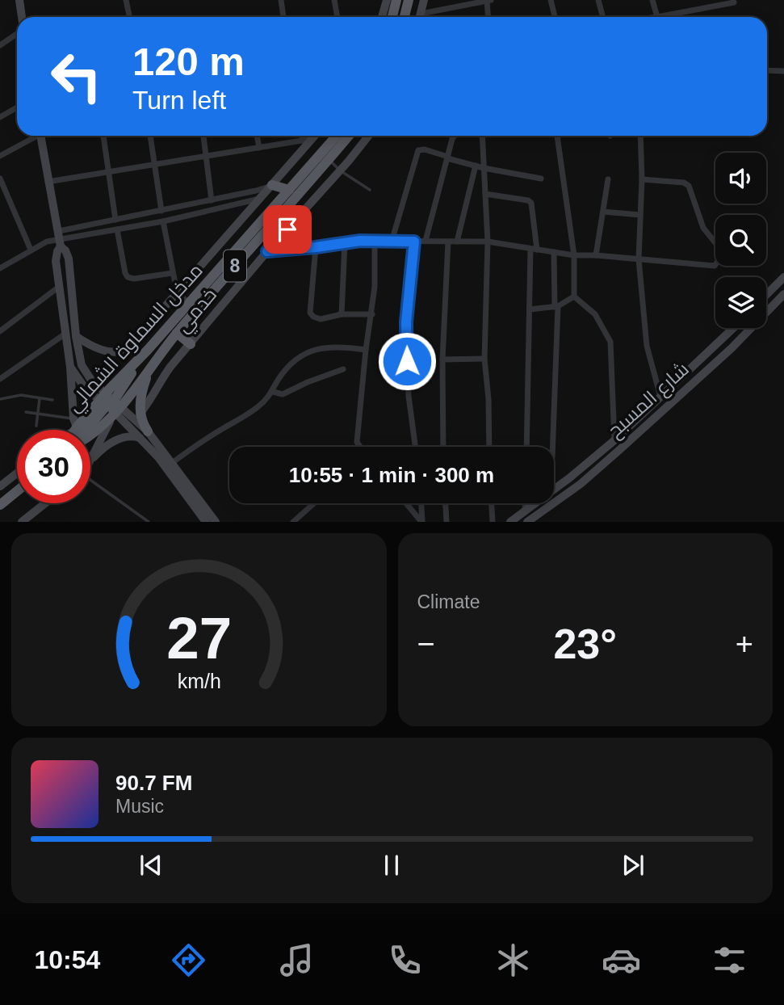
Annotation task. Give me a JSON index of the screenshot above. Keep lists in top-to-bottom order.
{
  "streets": {
    "highway": ["8", "مدخل السماوة الشمالي"],
    "main road": ["خدمي", "شارع المسبح"]
  },
  "page": {
    "turn": ["120 m", "Turn left"],
    "limit": "30",
    "trip": "10:55 · 1 min · 300 m",
    "tile": "Climate",
    "heat": ["−", "23°", "+"],
    "song": ["90.7 FM", "Music"],
    "tabs": "10:54",
    "gauge": ["27", "km/h"]
  }
}
